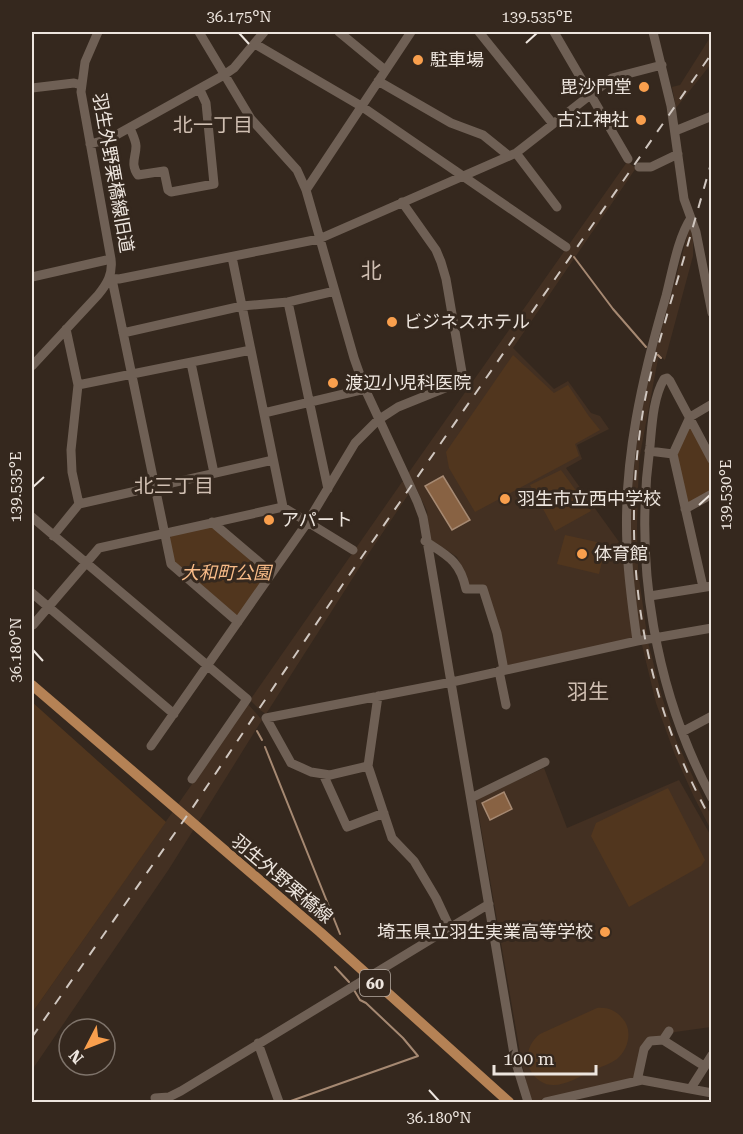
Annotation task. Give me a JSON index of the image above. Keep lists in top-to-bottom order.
{
  "streets": {
    "main road": ["羽生外野栗橋線", "60"],
    "street": ["羽生外野栗橋線旧道"]
  },
  "districts": [
    "北一丁目",
    "北",
    "北三丁目",
    "羽生"
  ],
  "parks": ["大和町公園"],
  "places": [
    "駐車場",
    "毘沙門堂",
    "古江神社",
    "ビジネスホテル",
    "渡辺小児科医院",
    "羽生市立西中学校",
    "アパート",
    "体育館",
    "埼玉県立羽生実業高等学校"
  ],
  "scale_bar": "100 m",
  "north": "bottom left",
  "coordinates": [
    "36.175°N",
    "139.535°E",
    "139.530°E",
    "36.180°N"
  ]
}
